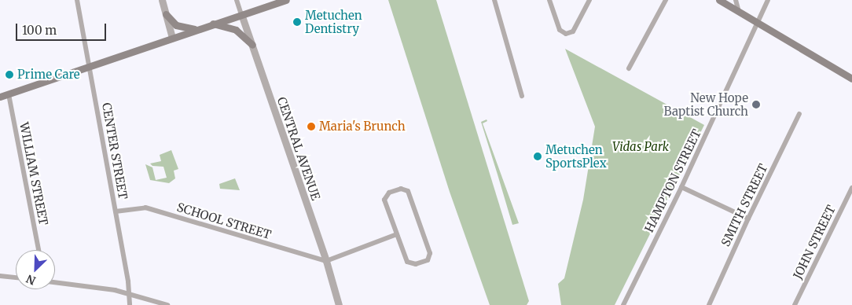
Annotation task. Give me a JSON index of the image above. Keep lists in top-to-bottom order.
{
  "streets": {
    "street": [
      "CENTRAL AVENUE",
      "CENTER STREET",
      "WILLIAM STREET",
      "HAMPTON STREET",
      "SMITH STREET",
      "SCHOOL STREET",
      "JOHN STREET"
    ]
  },
  "crossings": [
    ["CENTRAL AVENUE", "SCHOOL STREET"],
    ["CENTER STREET", "SCHOOL STREET"]
  ],
  "parks": ["Vidas Park"],
  "places": [
    "Metuchen Dentistry",
    "Prime Care",
    "New Hope Baptist Church",
    "Maria's Brunch",
    "Metuchen SportsPlex"
  ],
  "scale_bar": "100 m",
  "north": "bottom left"
}
